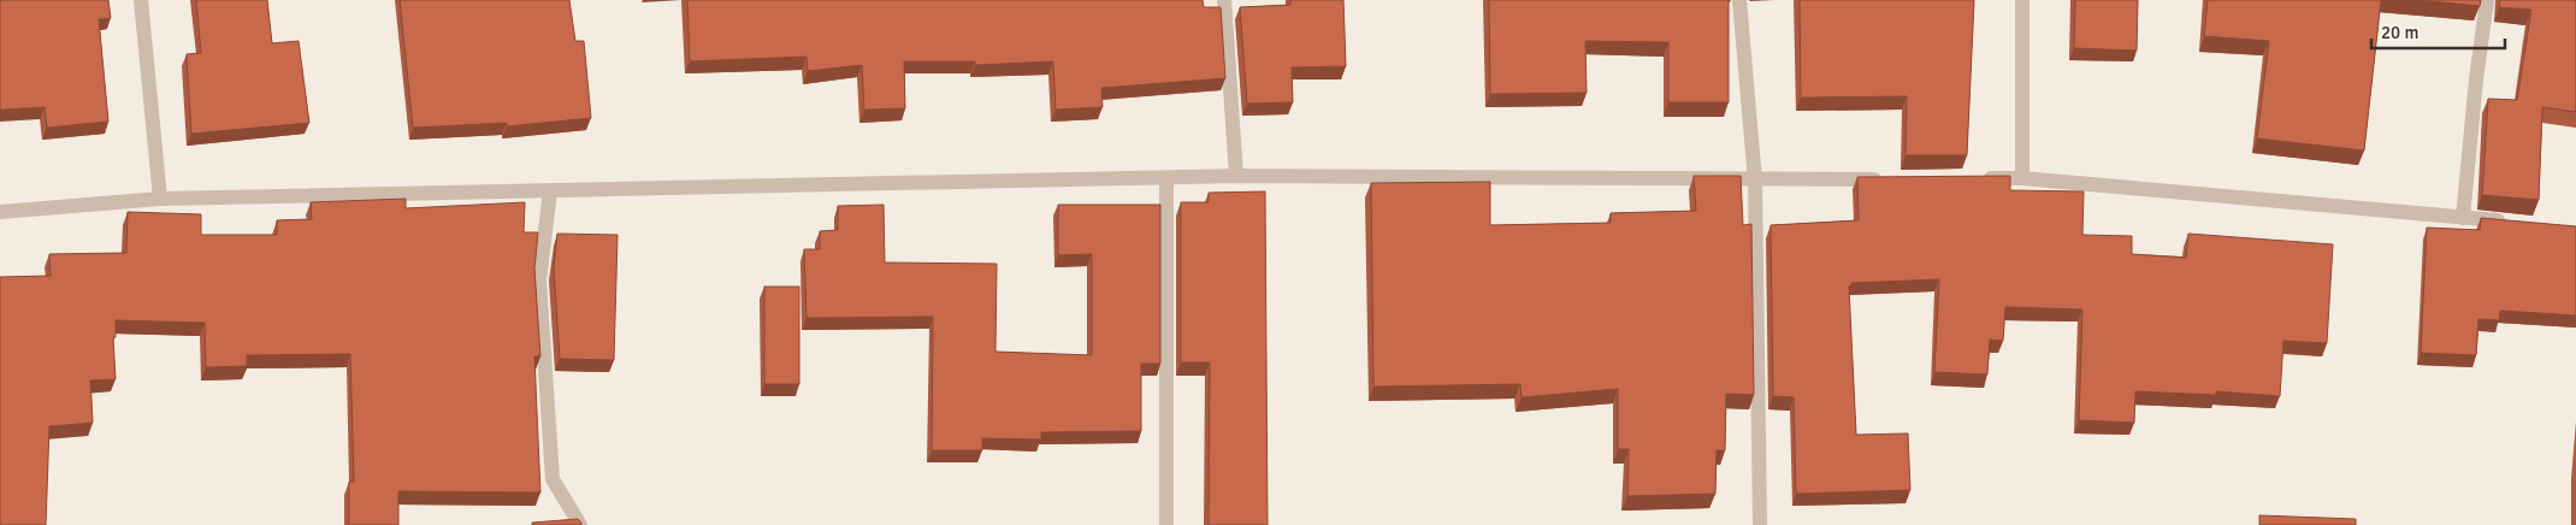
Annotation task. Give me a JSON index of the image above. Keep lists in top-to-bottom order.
{
  "scale_bar": "20 m"
}
